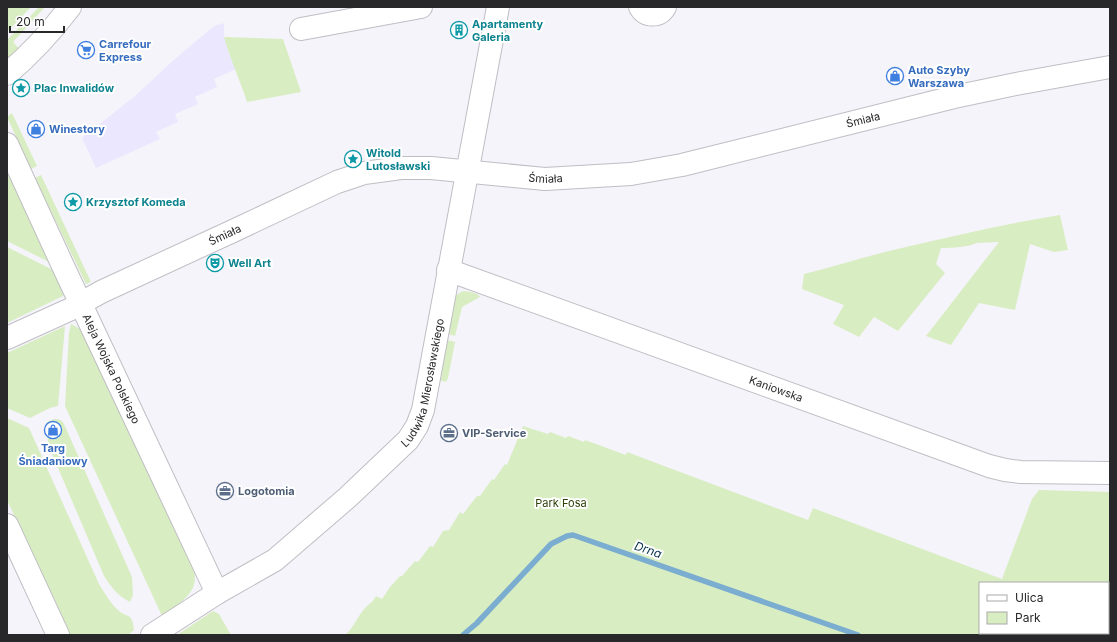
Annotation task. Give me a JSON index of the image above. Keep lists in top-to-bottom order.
{
  "streets": {
    "street": [
      "Śmiała",
      "Aleja Wojska Polskiego",
      "Ludwika Mierosławskiego",
      "Kaniowska"
    ]
  },
  "crossings": [
    ["Śmiała", "Aleja Wojska Polskiego"],
    ["Śmiała", "Ludwika Mierosławskiego"],
    ["Aleja Wojska Polskiego", "Ludwika Mierosławskiego"],
    ["Ludwika Mierosławskiego", "Kaniowska"]
  ],
  "water": ["Drna"],
  "parks": ["Park Fosa"],
  "places": {
    "building": ["Apartamenty Galeria"],
    "supermarket": ["Carrefour Express"],
    "shop": ["Auto Szyby Warszawa", "Winestory", "Targ Śniadaniowy"],
    "place": ["Plac Inwalidów", "Witold Lutosławski", "Krzysztof Komeda"],
    "theatre": ["Well Art"],
    "office": ["VIP-Service", "Logotomia"]
  },
  "legend": ["Ulica", "Park"],
  "scale_bar": "20 m"
}
